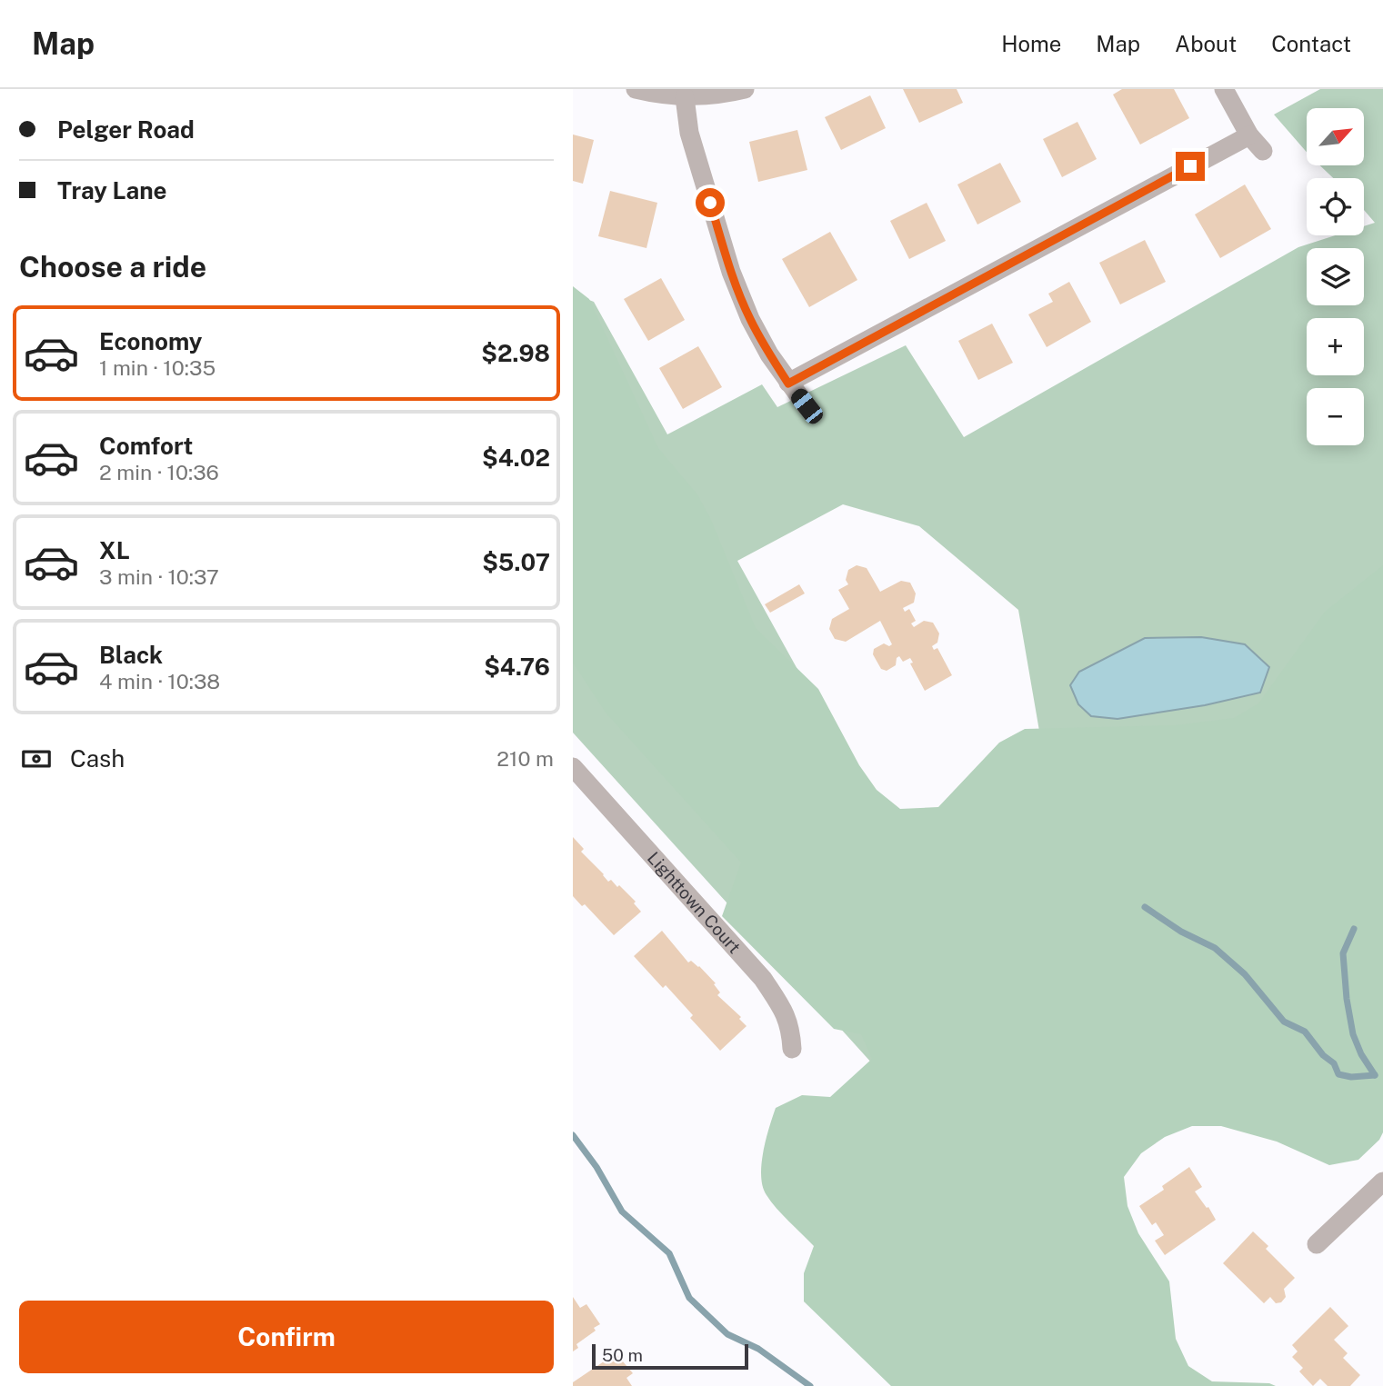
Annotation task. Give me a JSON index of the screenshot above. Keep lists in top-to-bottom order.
{
  "streets": {
    "street": ["Lighttown Court"]
  },
  "scale_bar": "50 m",
  "north": "top right",
  "page": {
    "header": "Map",
    "nav": [
      "Home",
      "Map",
      "About",
      "Contact"
    ],
    "banner": ["Pelger Road", "Tray Lane"],
    "map_buttons": ["+", "−"],
    "heading": "Choose a ride",
    "list": [
      {
        "name": "Economy",
        "note": "1 min · 10:35",
        "value": "$2.98"
      },
      {
        "name": "Comfort",
        "note": "2 min · 10:36",
        "value": "$4.02"
      },
      {
        "name": "XL",
        "note": "3 min · 10:37",
        "value": "$5.07"
      },
      {
        "name": "Black",
        "note": "4 min · 10:38",
        "value": "$4.76"
      }
    ],
    "pay": ["Cash", "210 m"],
    "buttons": "Confirm",
    "scale": "50 m"
  }
}
